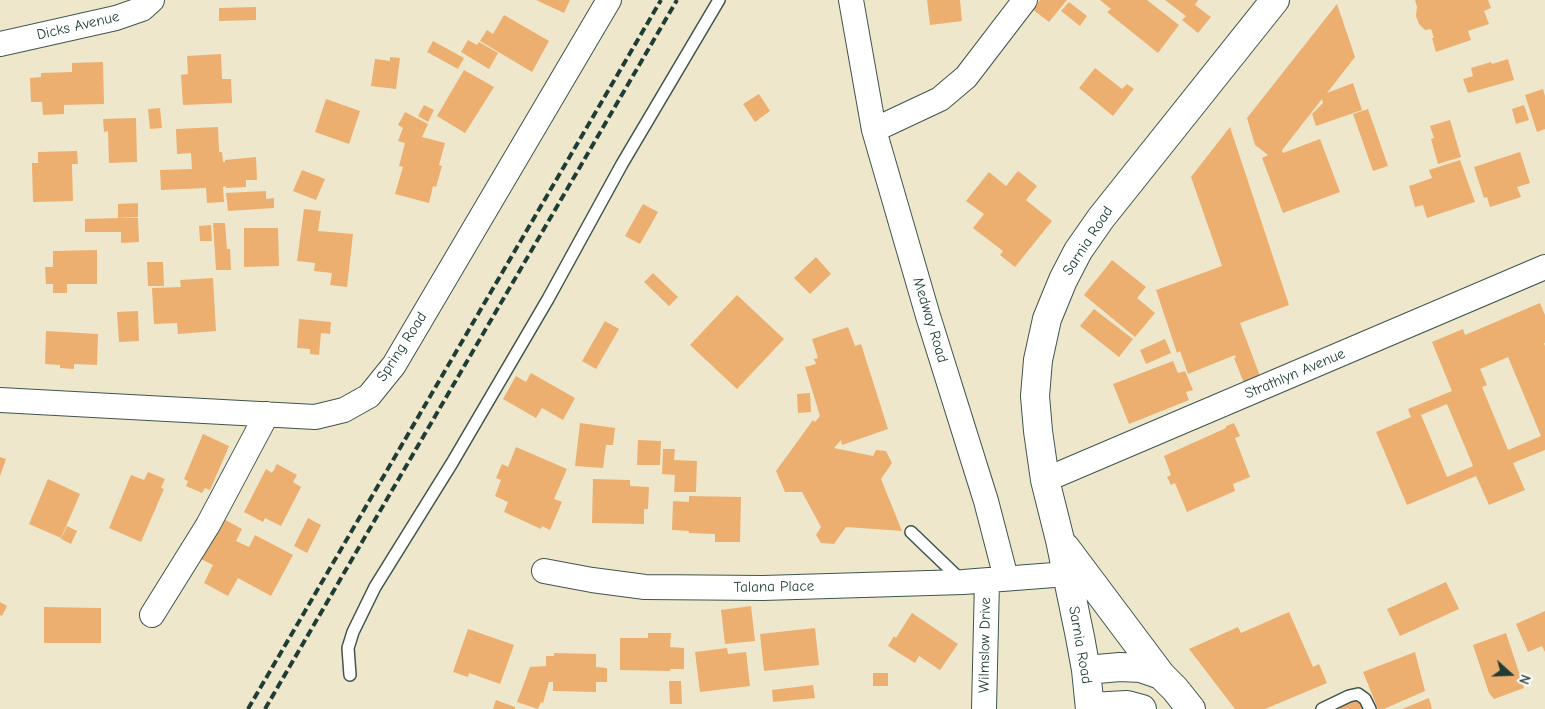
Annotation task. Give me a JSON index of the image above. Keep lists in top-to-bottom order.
{
  "streets": {
    "main road": ["Sarnia Road"],
    "street": [
      "Dicks Avenue",
      "Medway Road",
      "Spring Road",
      "Strathlyn Avenue",
      "Talana Place",
      "Wilmslow Drive"
    ]
  },
  "crossings": [
    ["Sarnia Road", "Strathlyn Avenue"],
    ["Medway Road", "Talana Place"],
    ["Medway Road", "Wilmslow Drive"],
    ["Talana Place", "Wilmslow Drive"]
  ],
  "north": "right"
}
